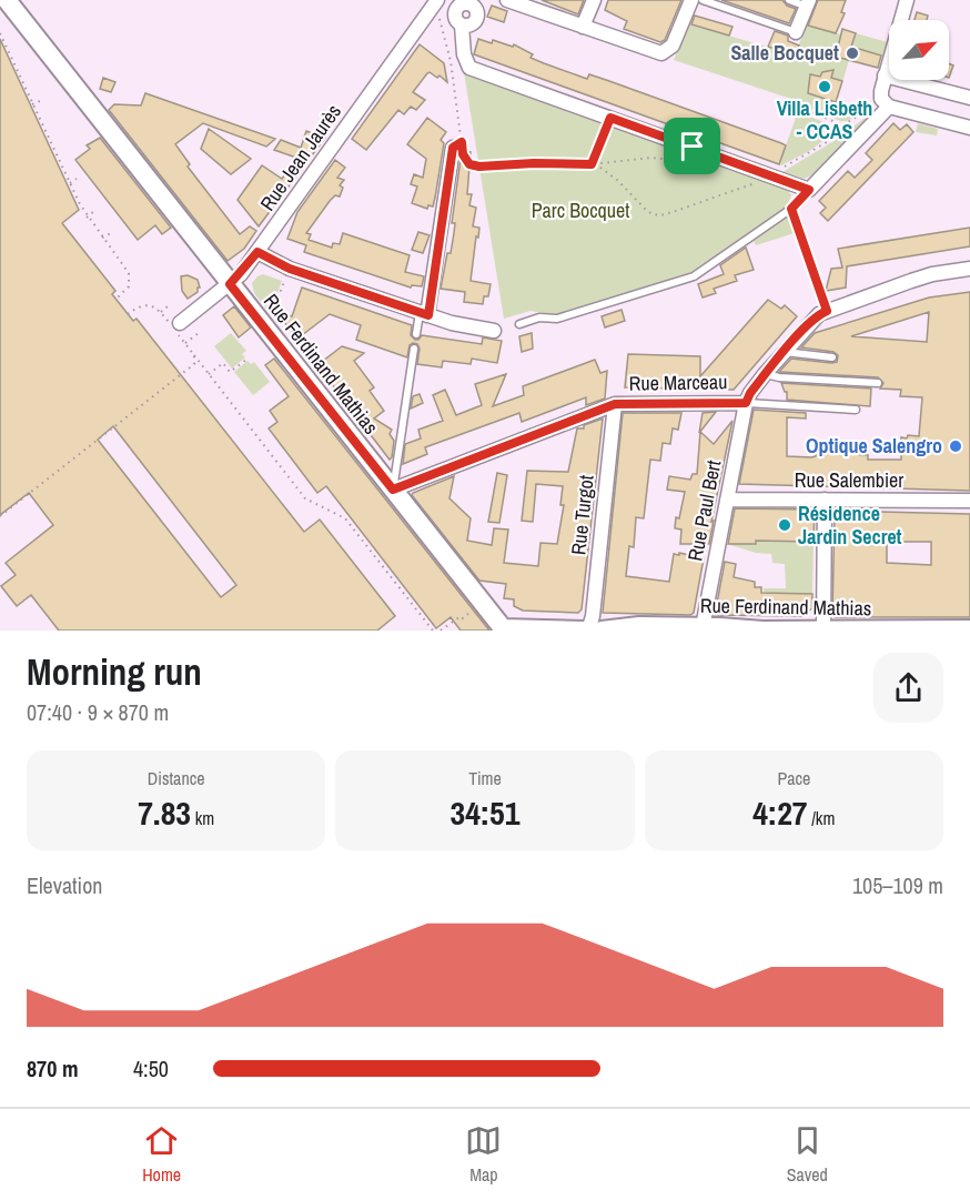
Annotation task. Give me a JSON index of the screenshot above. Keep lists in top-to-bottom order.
{
  "streets": {
    "street": [
      "Rue Jean Jaurès",
      "Rue Ferdinand Mathias",
      "Rue Marceau",
      "Rue Salembier",
      "Rue Paul Bert",
      "Rue Turgot"
    ]
  },
  "crossings": [
    ["Rue Jean Jaurès", "Rue Ferdinand Mathias"],
    ["Rue Ferdinand Mathias", "Rue Marceau"],
    ["Rue Ferdinand Mathias", "Rue Paul Bert"],
    ["Rue Ferdinand Mathias", "Rue Turgot"],
    ["Rue Marceau", "Rue Paul Bert"],
    ["Rue Marceau", "Rue Turgot"],
    ["Rue Salembier", "Rue Paul Bert"]
  ],
  "parks": ["Parc Bocquet"],
  "places": [
    "Salle Bocquet",
    "Villa Lisbeth - CCAS",
    "Optique Salengro",
    "Résidence Jardin Secret"
  ],
  "north": "top right",
  "page": {
    "heading": ["Morning run", "07:40 · 9 × 870 m"],
    "stats": [
      ["Distance", "7.83 km"],
      ["Time", "34:51"],
      ["Pace", "4:27 /km"]
    ],
    "chart": ["Elevation", "105–109 m"],
    "list": [
      {
        "name": "870 m",
        "note": "4:50"
      }
    ],
    "tabs": ["Home", "Map", "Saved"]
  }
}
